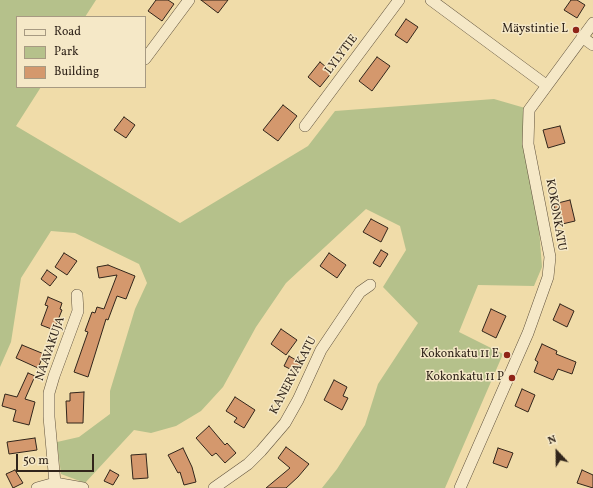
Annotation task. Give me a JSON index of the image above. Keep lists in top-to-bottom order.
{
  "streets": {
    "street": [
      "LYLYTIE",
      "KOKONKATU",
      "NAAVAKUJA",
      "KANERVAKATU"
    ]
  },
  "places": ["Mäystintie L", "Kokonkatu 11 E", "Kokonkatu 11 P"],
  "legend": ["Road", "Park", "Building"],
  "scale_bar": "50 m",
  "north": "top"
}
